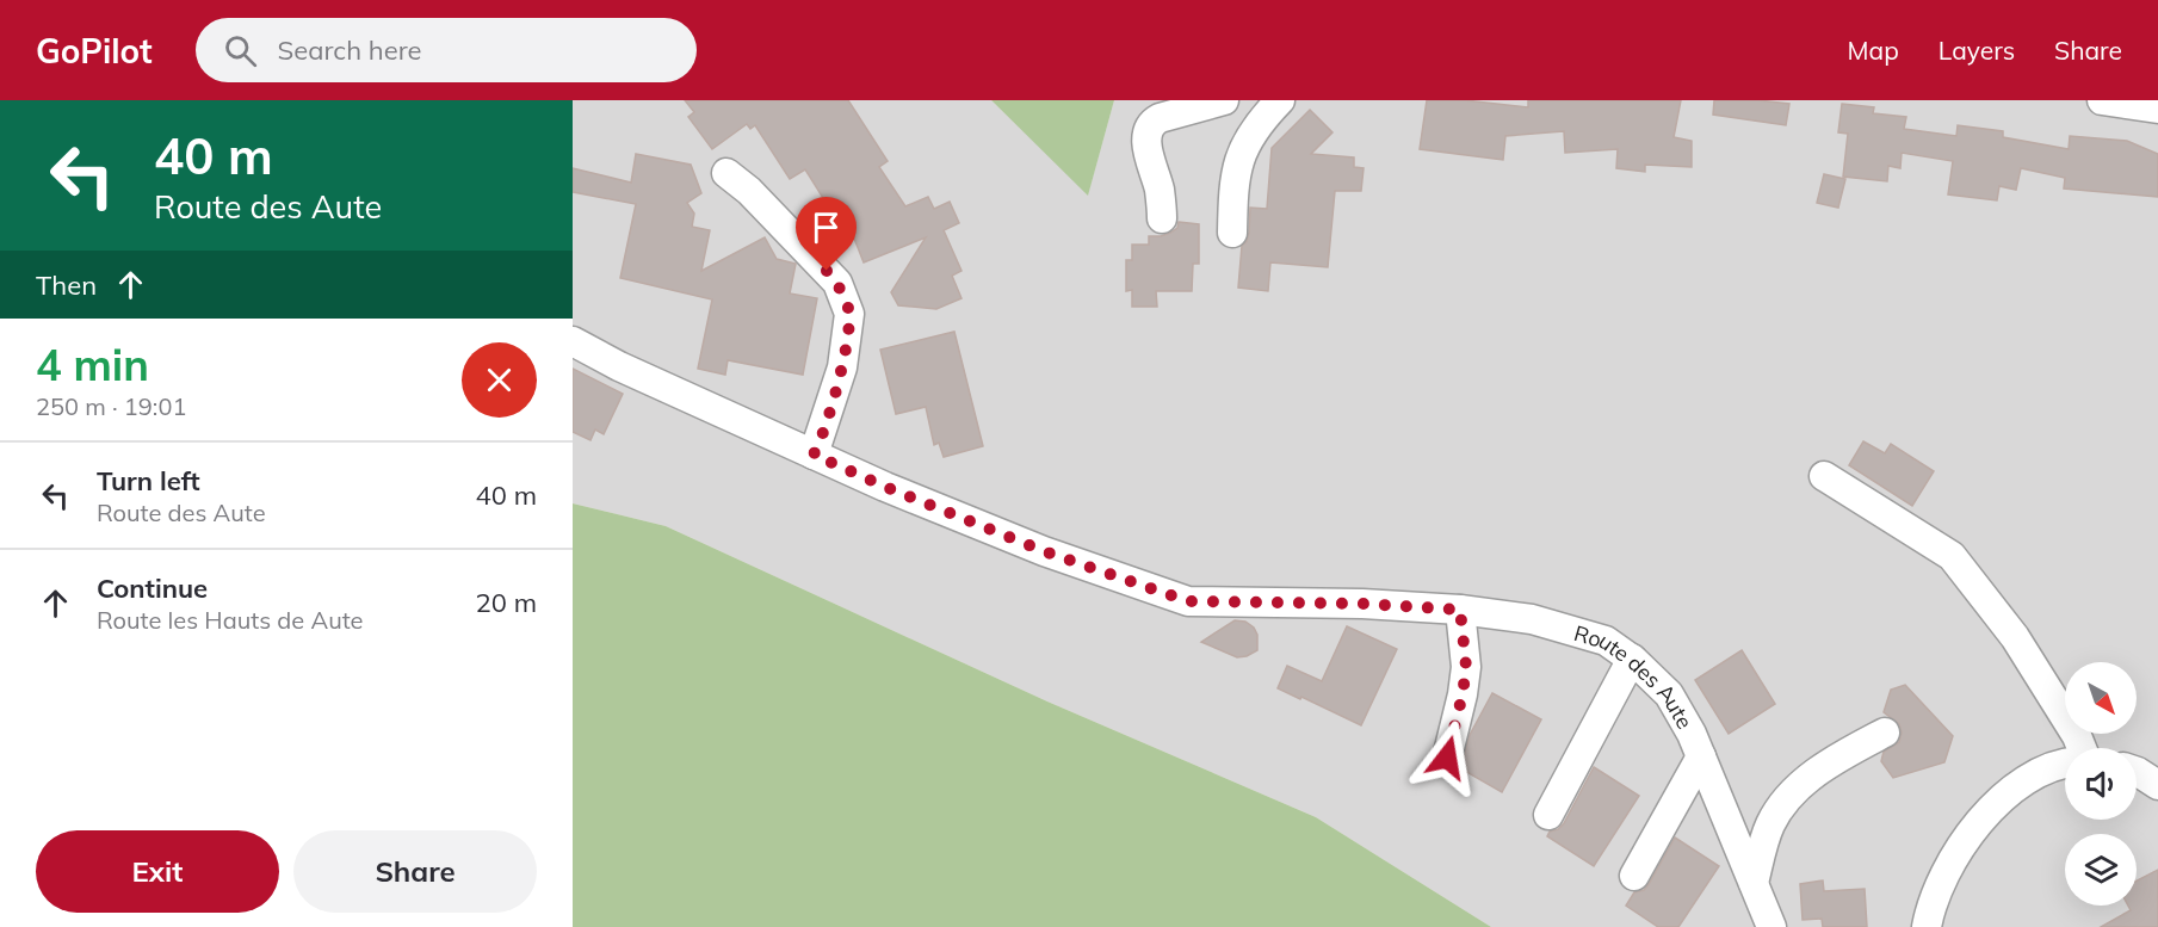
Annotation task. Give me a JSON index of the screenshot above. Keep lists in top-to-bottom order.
{
  "streets": {
    "street": ["Route des Aute"]
  },
  "north": "bottom right",
  "page": {
    "header": "GoPilot",
    "search": "Search here",
    "nav": ["Map", "Layers", "Share"],
    "turn": ["40 m", "Route des Aute"],
    "then": "Then",
    "heading": ["4 min", "250 m · 19:01"],
    "list": [
      {
        "name": "Turn left",
        "note": "Route des Aute",
        "value": "40 m"
      },
      {
        "name": "Continue",
        "note": "Route les Hauts de Aute",
        "value": "20 m"
      }
    ],
    "buttons": ["Exit", "Share"]
  }
}
